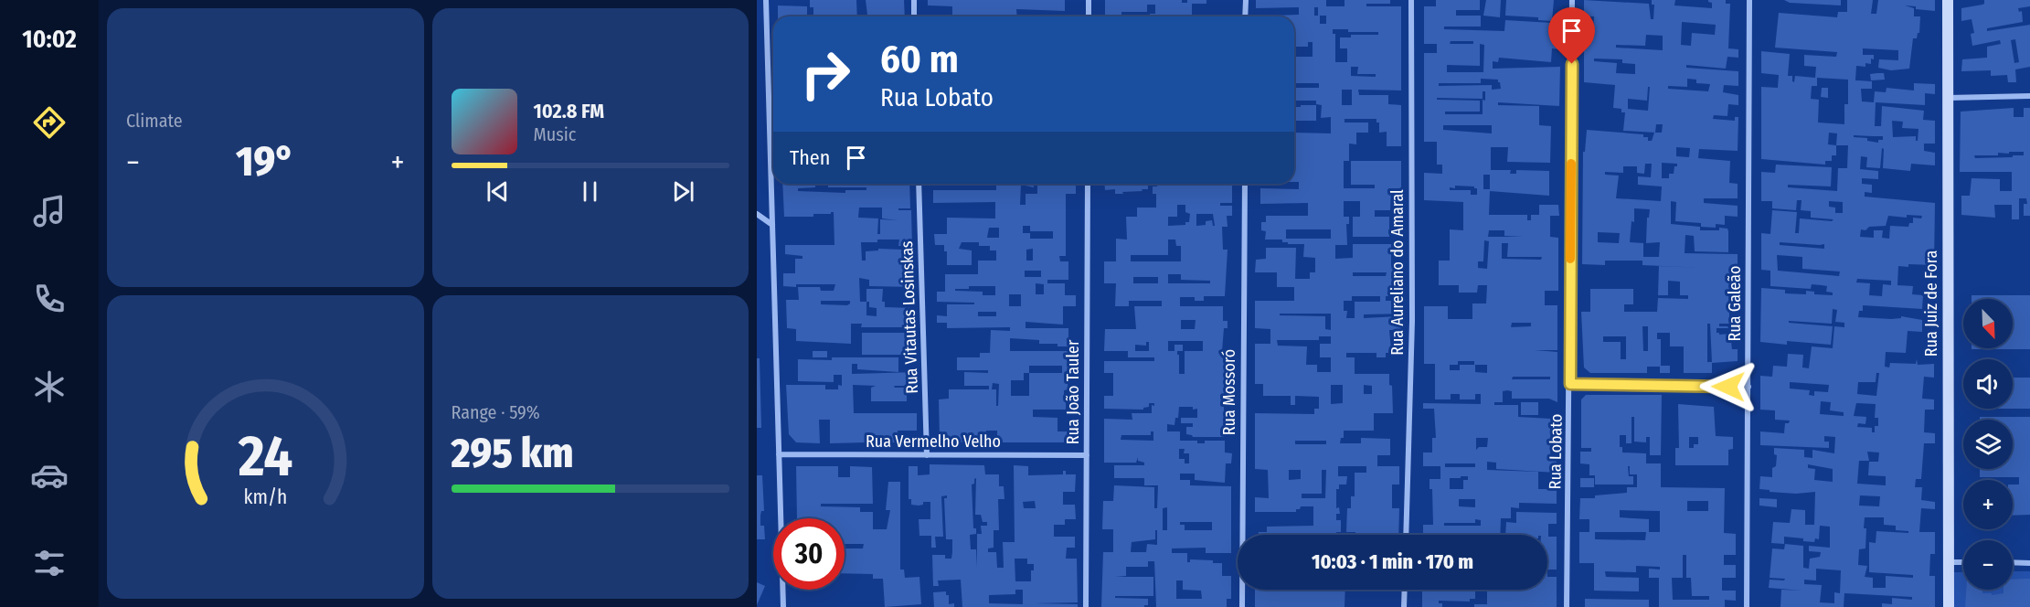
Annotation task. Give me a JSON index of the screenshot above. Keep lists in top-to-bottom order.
{
  "streets": {
    "street": [
      "Rua Aureliano do Amaral",
      "Rua Galeão",
      "Rua Juiz de Fora",
      "Rua Vitautas Losinskas",
      "Rua João Tauler",
      "Rua Mossoró",
      "Rua Vermelho Velho",
      "Rua Lobato"
    ]
  },
  "crossings": [
    ["Rua Vitautas Losinskas", "Rua Vermelho Velho"],
    ["Rua João Tauler", "Rua Vermelho Velho"]
  ],
  "north": "bottom right",
  "page": {
    "tabs": "10:02",
    "tile": [
      "Climate",
      ["Range · 59%", "295 km"]
    ],
    "turn": ["60 m", "Rua Lobato"],
    "song": ["102.8 FM", "Music"],
    "then": "Then",
    "heat": ["−", "19°", "+"],
    "map_buttons": ["+", "−"],
    "limit": "30",
    "trip": "10:03 · 1 min · 170 m",
    "gauge": ["24", "km/h"]
  }
}
